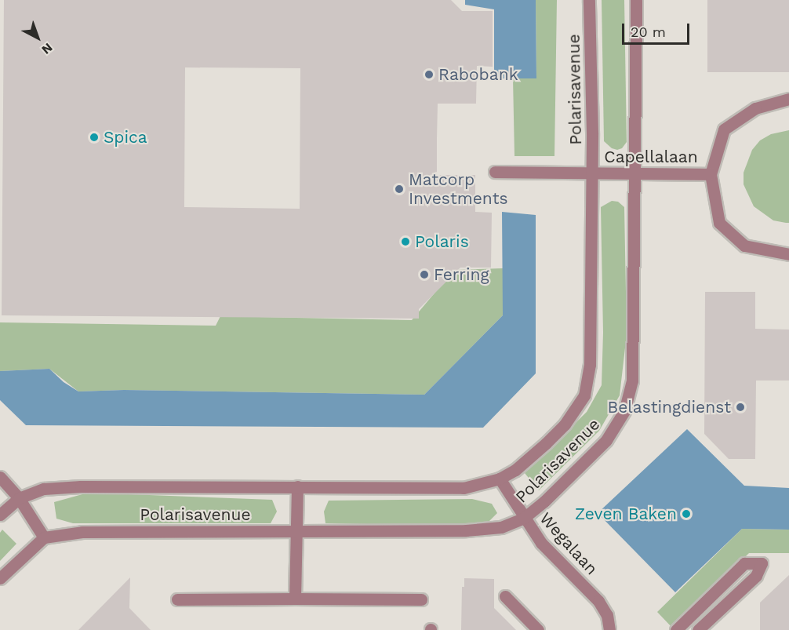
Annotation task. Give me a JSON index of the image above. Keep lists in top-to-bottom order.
{
  "streets": {
    "street": ["Polarisavenue", "Capellalaan", "Wegalaan"]
  },
  "crossings": [
    ["Polarisavenue", "Capellalaan"],
    ["Polarisavenue", "Wegalaan"]
  ],
  "places": [
    "Rabobank",
    "Spica",
    "Matcorp Investments",
    "Polaris",
    "Ferring",
    "Belastingdienst",
    "Zeven Baken"
  ],
  "scale_bar": "20 m",
  "north": "bottom right"
}
